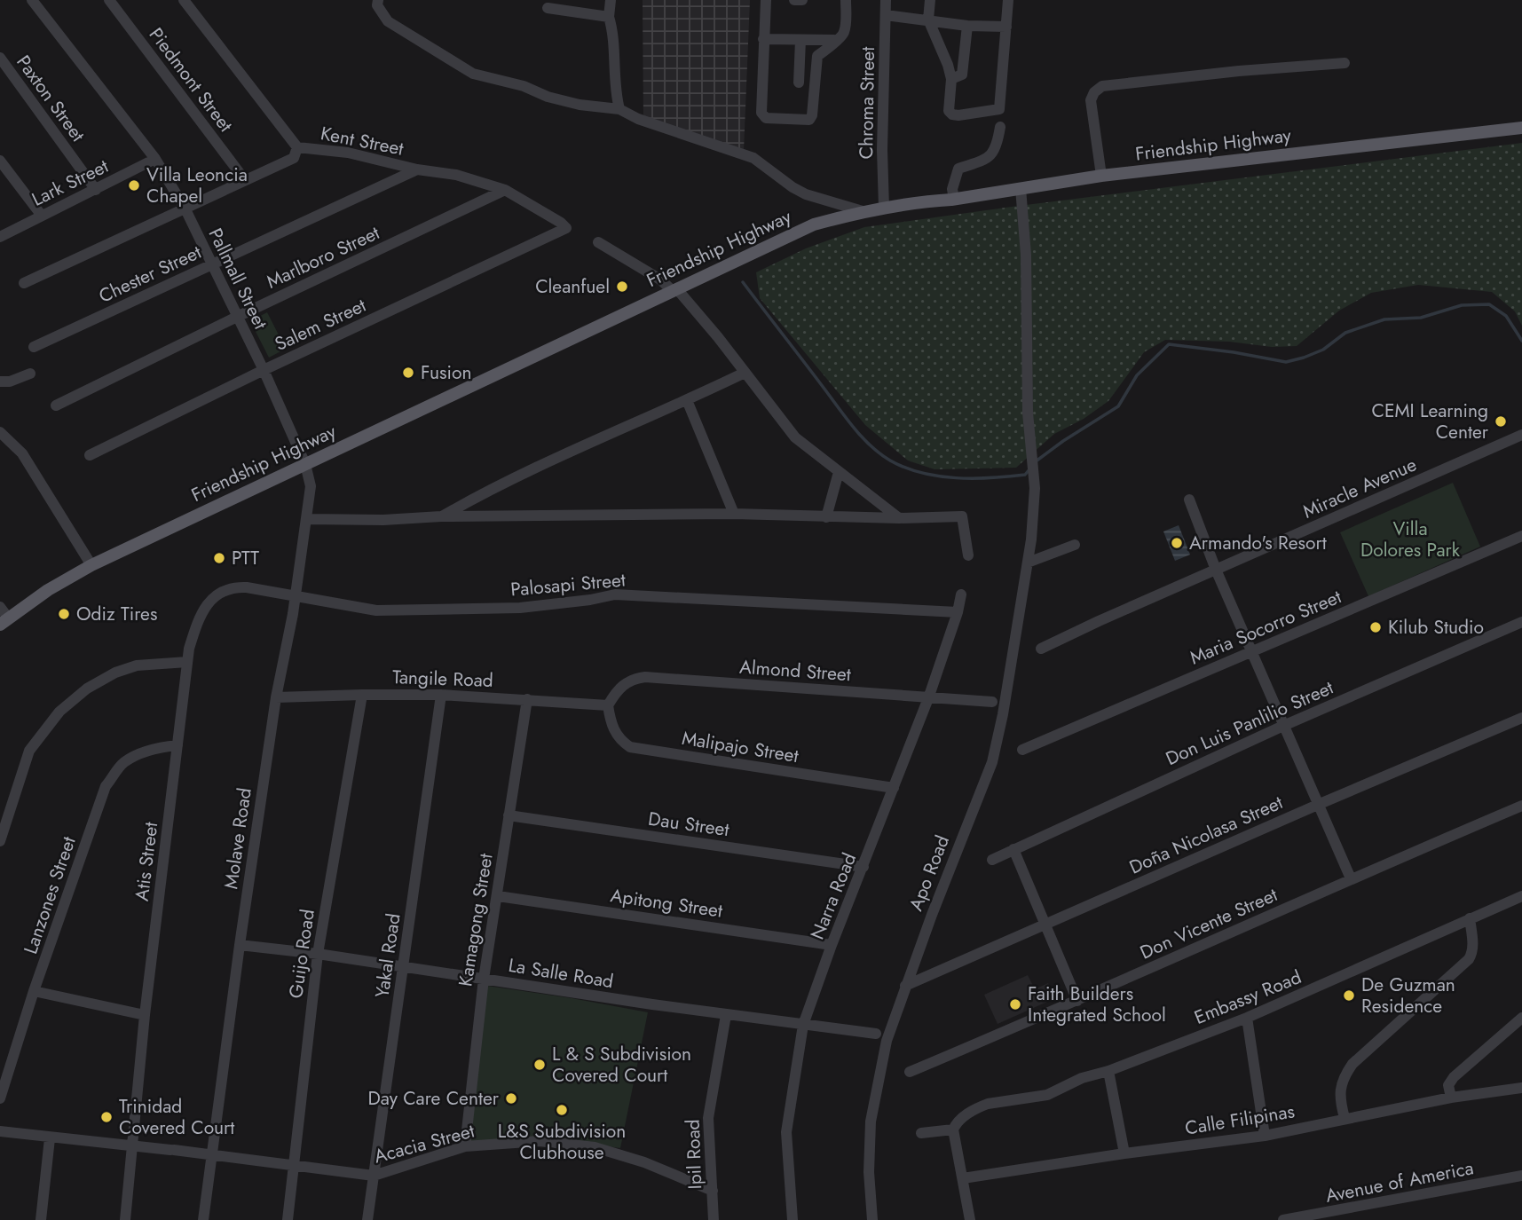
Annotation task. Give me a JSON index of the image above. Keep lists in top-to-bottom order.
{
  "streets": {
    "main road": ["Friendship Highway"],
    "street": [
      "Piedmont Street",
      "Paxton Street",
      "Chroma Street",
      "Kent Street",
      "Lark Street",
      "Marlboro Street",
      "Chester Street",
      "Pallmall Street",
      "Salem Street",
      "Miracle Avenue",
      "Palosapi Street",
      "Maria Socorro Street",
      "Almond Street",
      "Tangile Road",
      "Don Luis Panlilio Street",
      "Malipajo Street",
      "Dau Street",
      "Doña Nicolasa Street",
      "Molave Road",
      "Atis Street",
      "Apo Road",
      "Lanzones Street",
      "Narra Road",
      "Apitong Street",
      "Kamagong Street",
      "Don Vicente Street",
      "Guijo Road",
      "Yakal Road",
      "La Salle Road",
      "Embassy Road",
      "Calle Filipinas",
      "Acacia Street",
      "Ipil Road",
      "Avenue of America"
    ]
  },
  "crossings": [
    ["Piedmont Street", "Kent Street"],
    ["Paxton Street", "Lark Street"],
    ["Chroma Street", "Friendship Highway"],
    ["Kent Street", "Marlboro Street"],
    ["Kent Street", "Chester Street"],
    ["Kent Street", "Pallmall Street"],
    ["Kent Street", "Salem Street"],
    ["Friendship Highway", "Pallmall Street"],
    ["Friendship Highway", "Molave Road"],
    ["Friendship Highway", "Apo Road"],
    ["Lark Street", "Pallmall Street"],
    ["Marlboro Street", "Pallmall Street"],
    ["Chester Street", "Pallmall Street"],
    ["Pallmall Street", "Salem Street"],
    ["Pallmall Street", "Molave Road"],
    ["Palosapi Street", "Molave Road"],
    ["Palosapi Street", "Atis Street"],
    ["Palosapi Street", "Narra Road"],
    ["Almond Street", "Tangile Road"],
    ["Almond Street", "Malipajo Street"],
    ["Almond Street", "Narra Road"],
    ["Tangile Road", "Malipajo Street"],
    ["Tangile Road", "Molave Road"],
    ["Tangile Road", "Kamagong Street"],
    ["Tangile Road", "Guijo Road"],
    ["Tangile Road", "Yakal Road"],
    ["Malipajo Street", "Narra Road"],
    ["Dau Street", "Narra Road"],
    ["Dau Street", "Kamagong Street"],
    ["Doña Nicolasa Street", "Apo Road"],
    ["Molave Road", "Atis Street"],
    ["Molave Road", "La Salle Road"],
    ["Molave Road", "Acacia Street"],
    ["Atis Street", "Lanzones Street"],
    ["Atis Street", "Acacia Street"],
    ["Narra Road", "Apitong Street"],
    ["Narra Road", "La Salle Road"],
    ["Apitong Street", "Kamagong Street"],
    ["Kamagong Street", "La Salle Road"],
    ["Kamagong Street", "Acacia Street"],
    ["Guijo Road", "La Salle Road"],
    ["Guijo Road", "Acacia Street"],
    ["Yakal Road", "La Salle Road"],
    ["Yakal Road", "Acacia Street"],
    ["La Salle Road", "Ipil Road"],
    ["Acacia Street", "Ipil Road"]
  ],
  "parks": ["Villa Dolores Park"],
  "places": [
    "Villa Leoncia Chapel",
    "Cleanfuel",
    "Fusion",
    "CEMI Learning Center",
    "Armando's Resort",
    "PTT",
    "Odiz Tires",
    "Kilub Studio",
    "De Guzman Residence",
    "Faith Builders Integrated School",
    "L & S Subdivision Covered Court",
    "Day Care Center",
    "L&S Subdivision Clubhouse",
    "Trinidad Covered Court"
  ]
}
